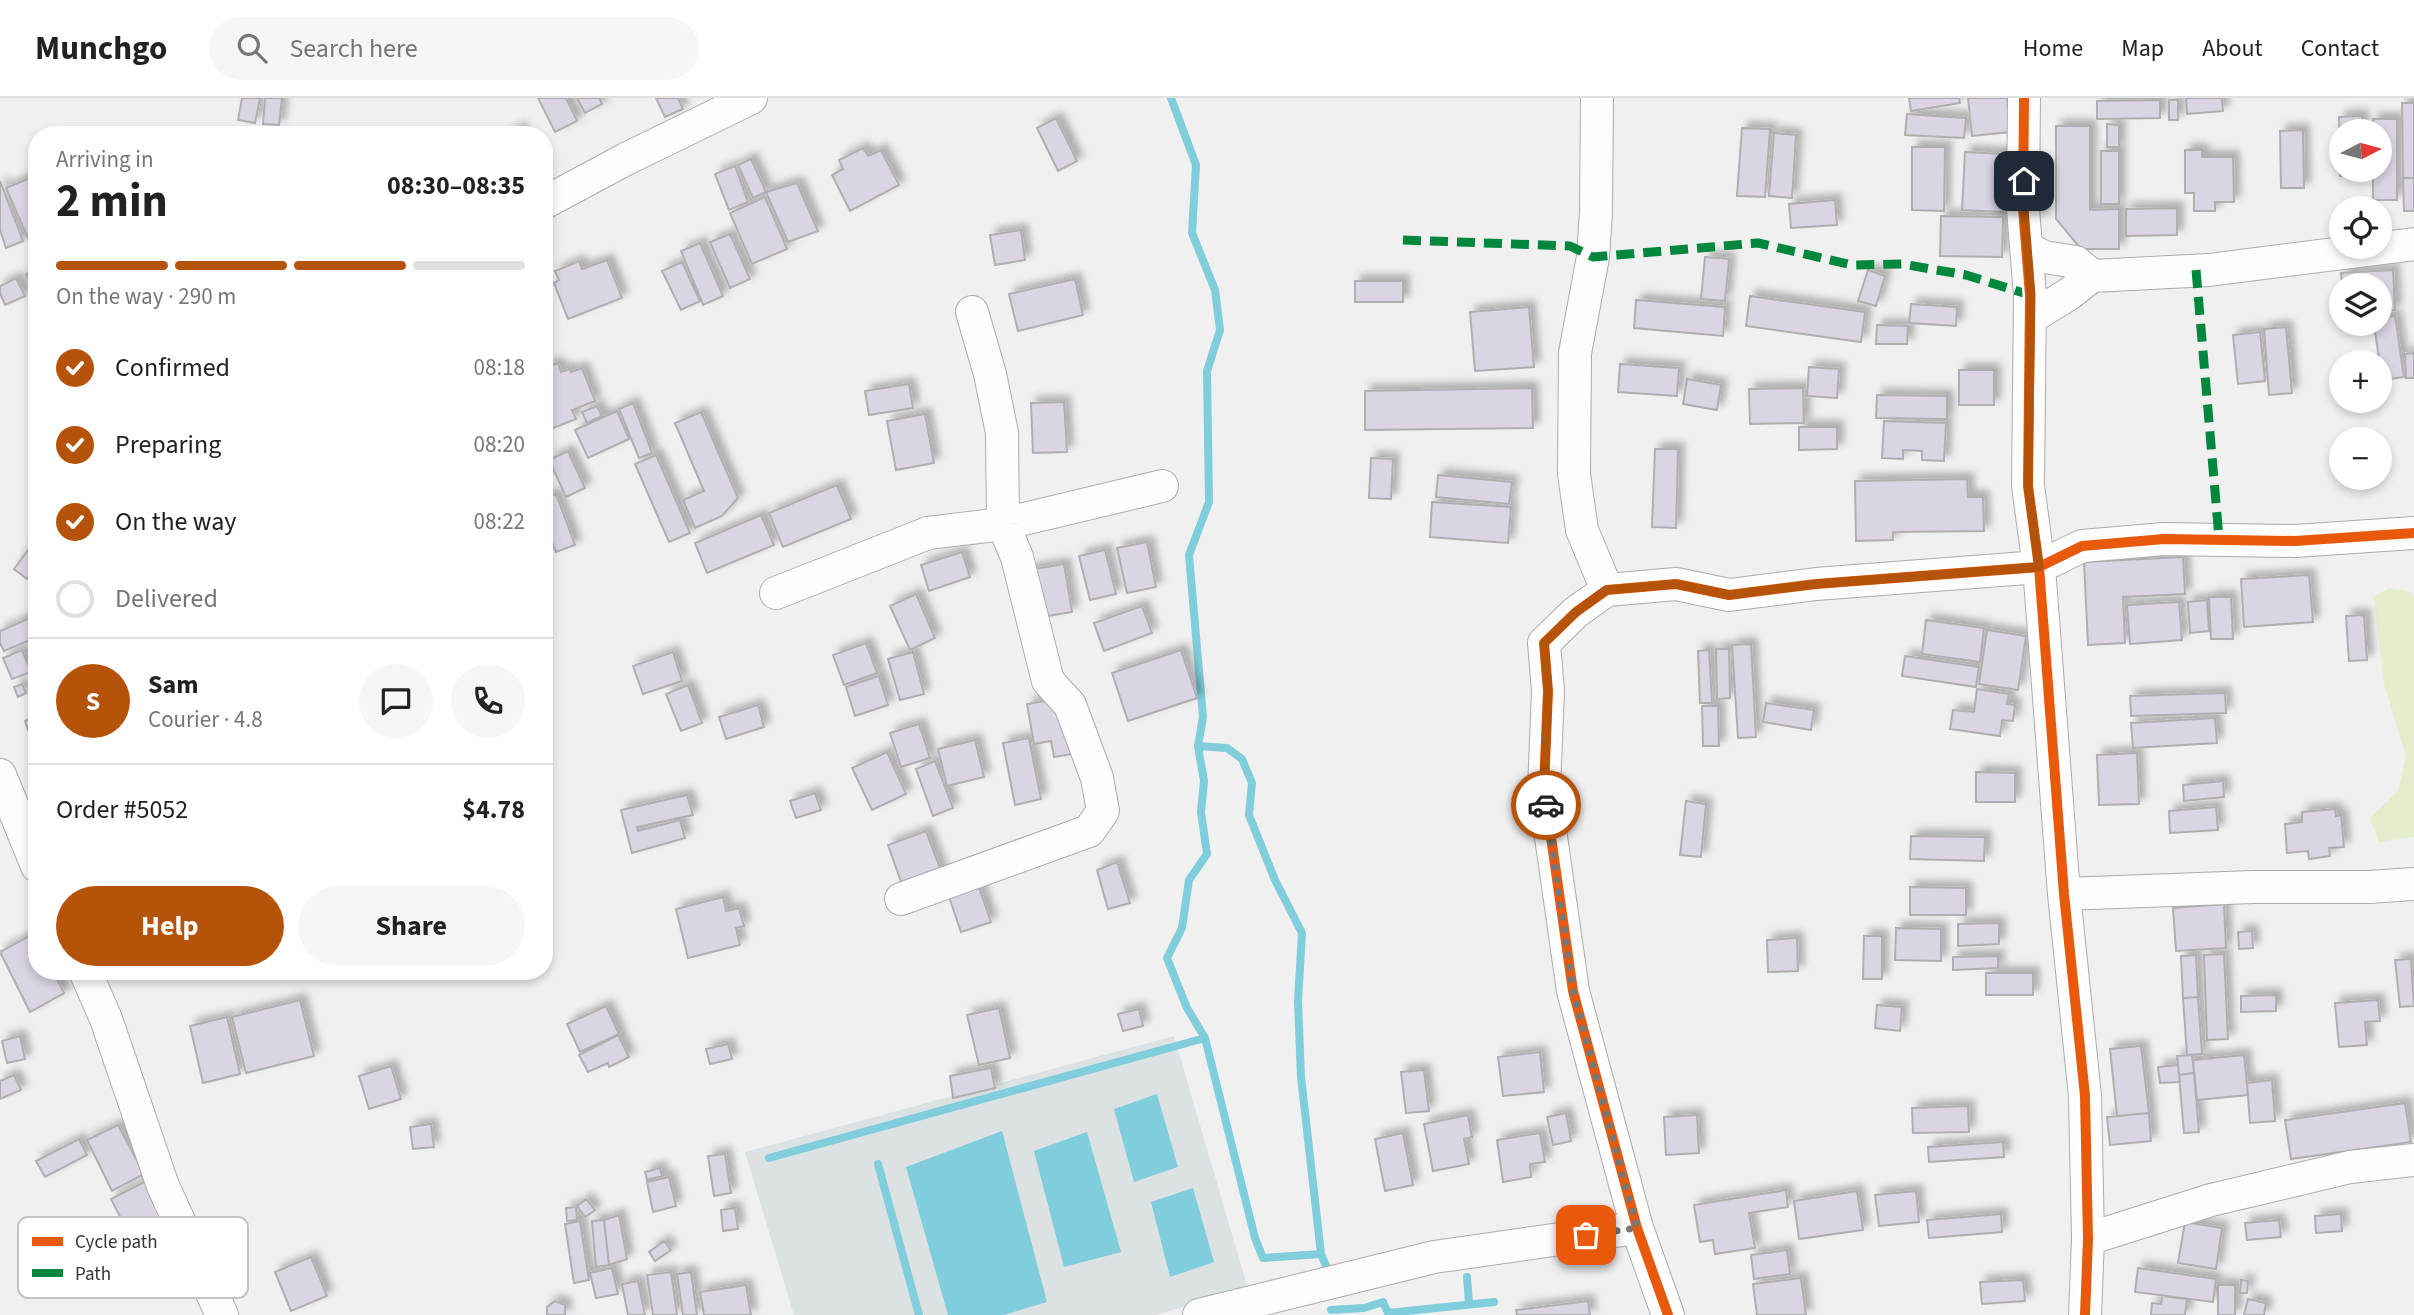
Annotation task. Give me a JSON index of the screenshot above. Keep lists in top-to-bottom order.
{
  "legend": ["Cycle path", "Path"],
  "north": "right",
  "page": {
    "header": "Munchgo",
    "search": "Search here",
    "nav": [
      "Home",
      "Map",
      "About",
      "Contact"
    ],
    "map_buttons": ["+", "−"],
    "heading": ["2 min", "Arriving in", "08:30–08:35"],
    "panel": [
      "Sam",
      "Courier · 4.8",
      "Order #5052",
      "$4.78"
    ],
    "bar": "On the way · 290 m",
    "list": [
      ["Confirmed", "08:18"],
      ["Preparing", "08:20"],
      ["On the way", "08:22"],
      "Delivered"
    ],
    "round": "S",
    "buttons": ["Help", "Share"]
  }
}
